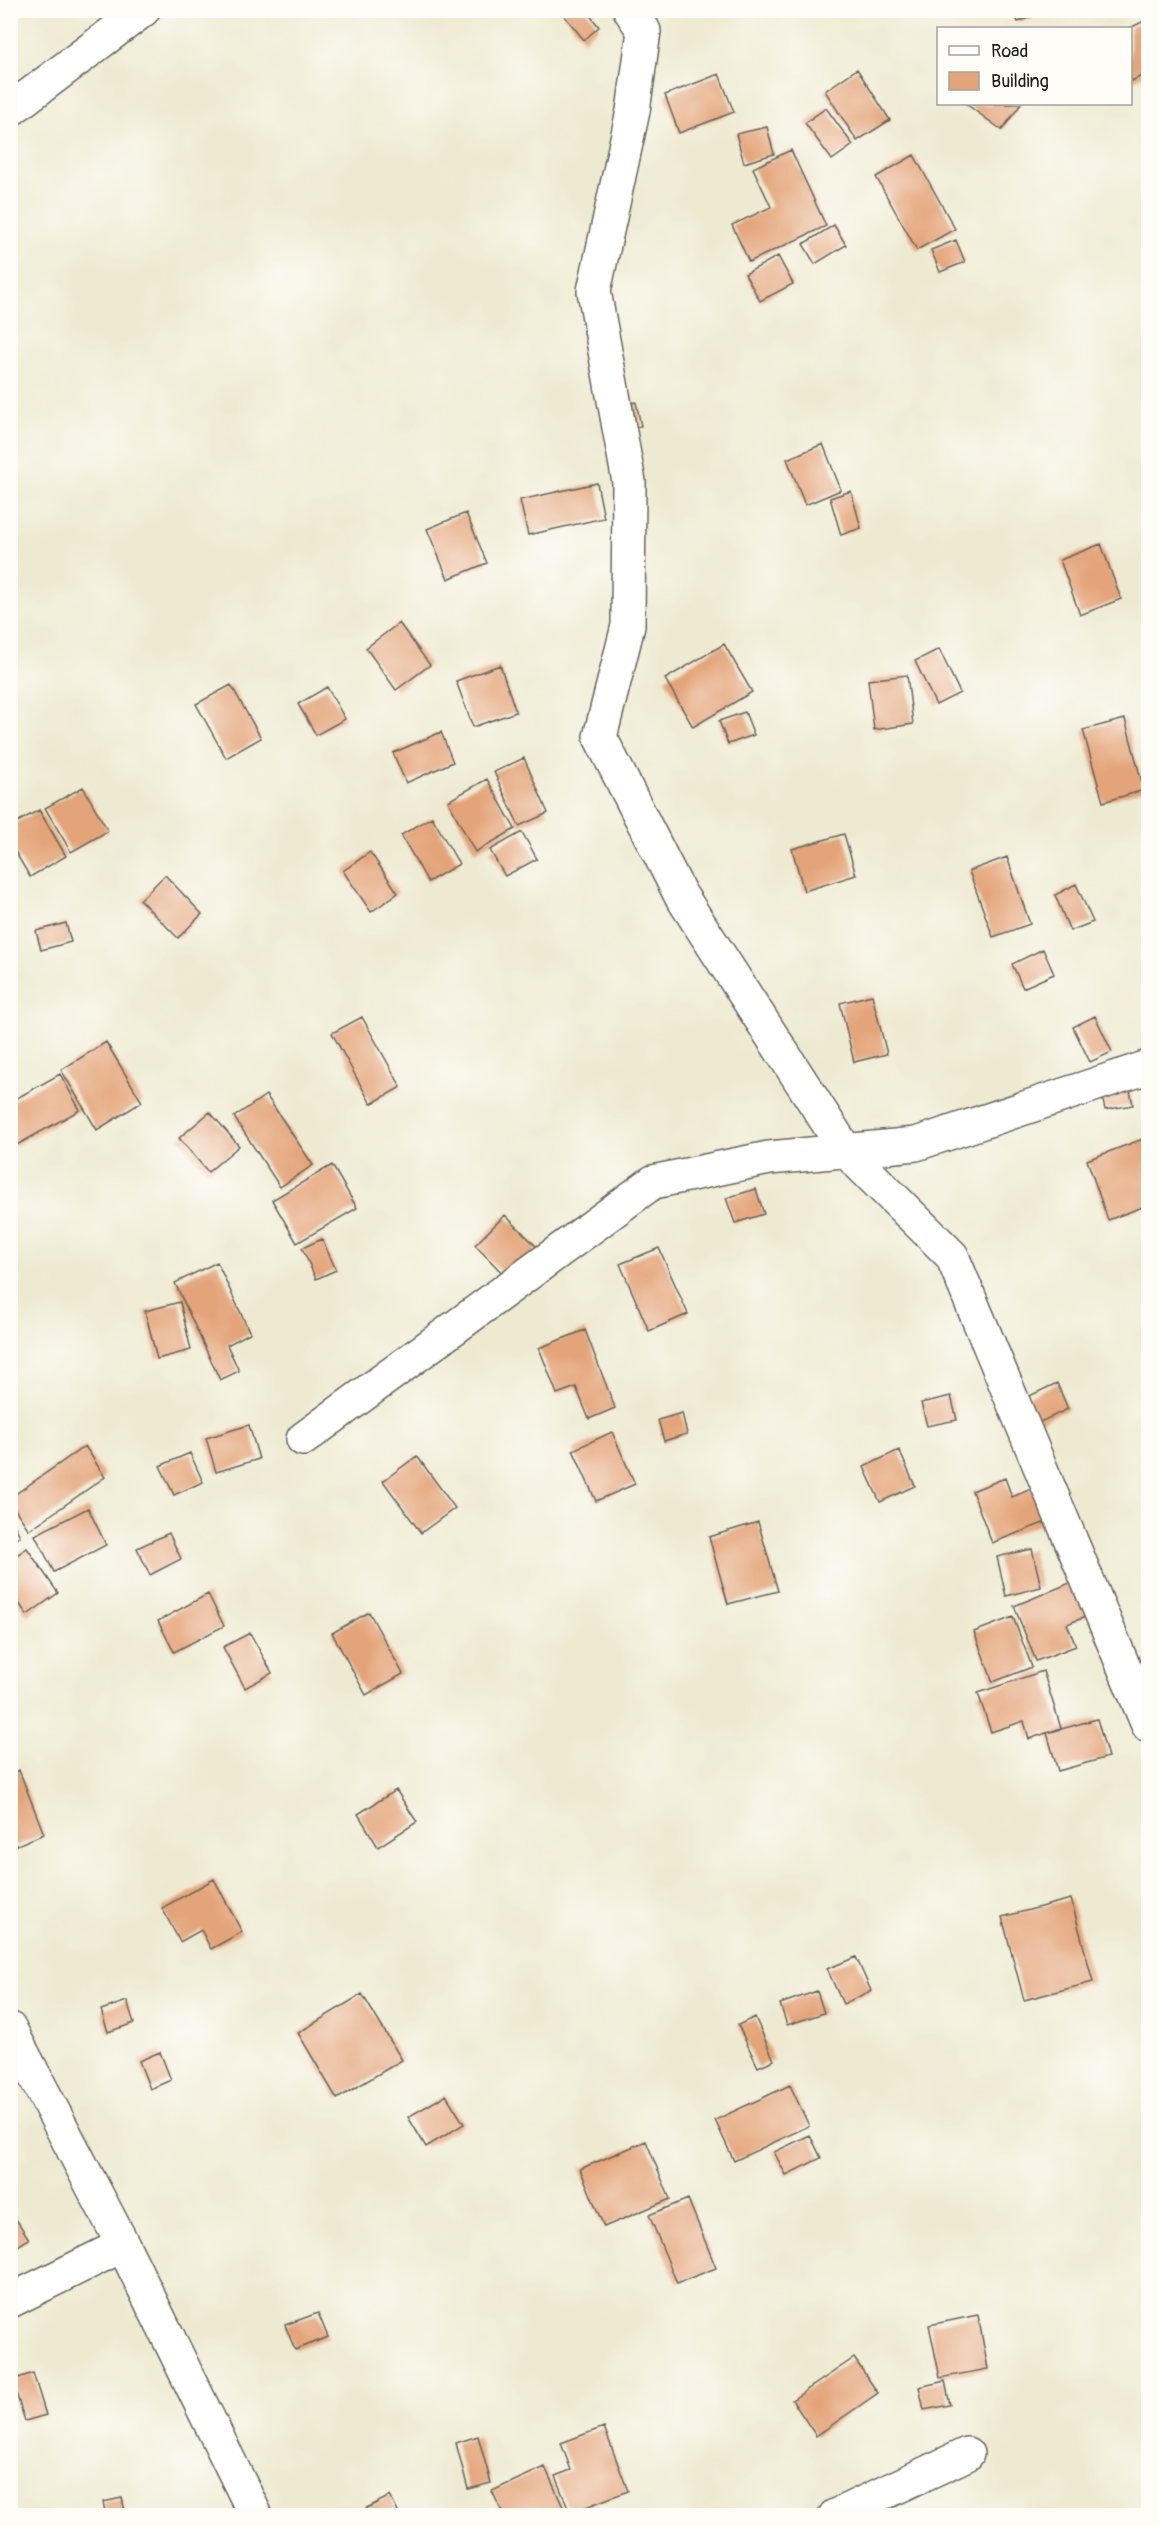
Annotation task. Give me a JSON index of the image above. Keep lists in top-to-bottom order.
{
  "legend": ["Road", "Building"]
}
